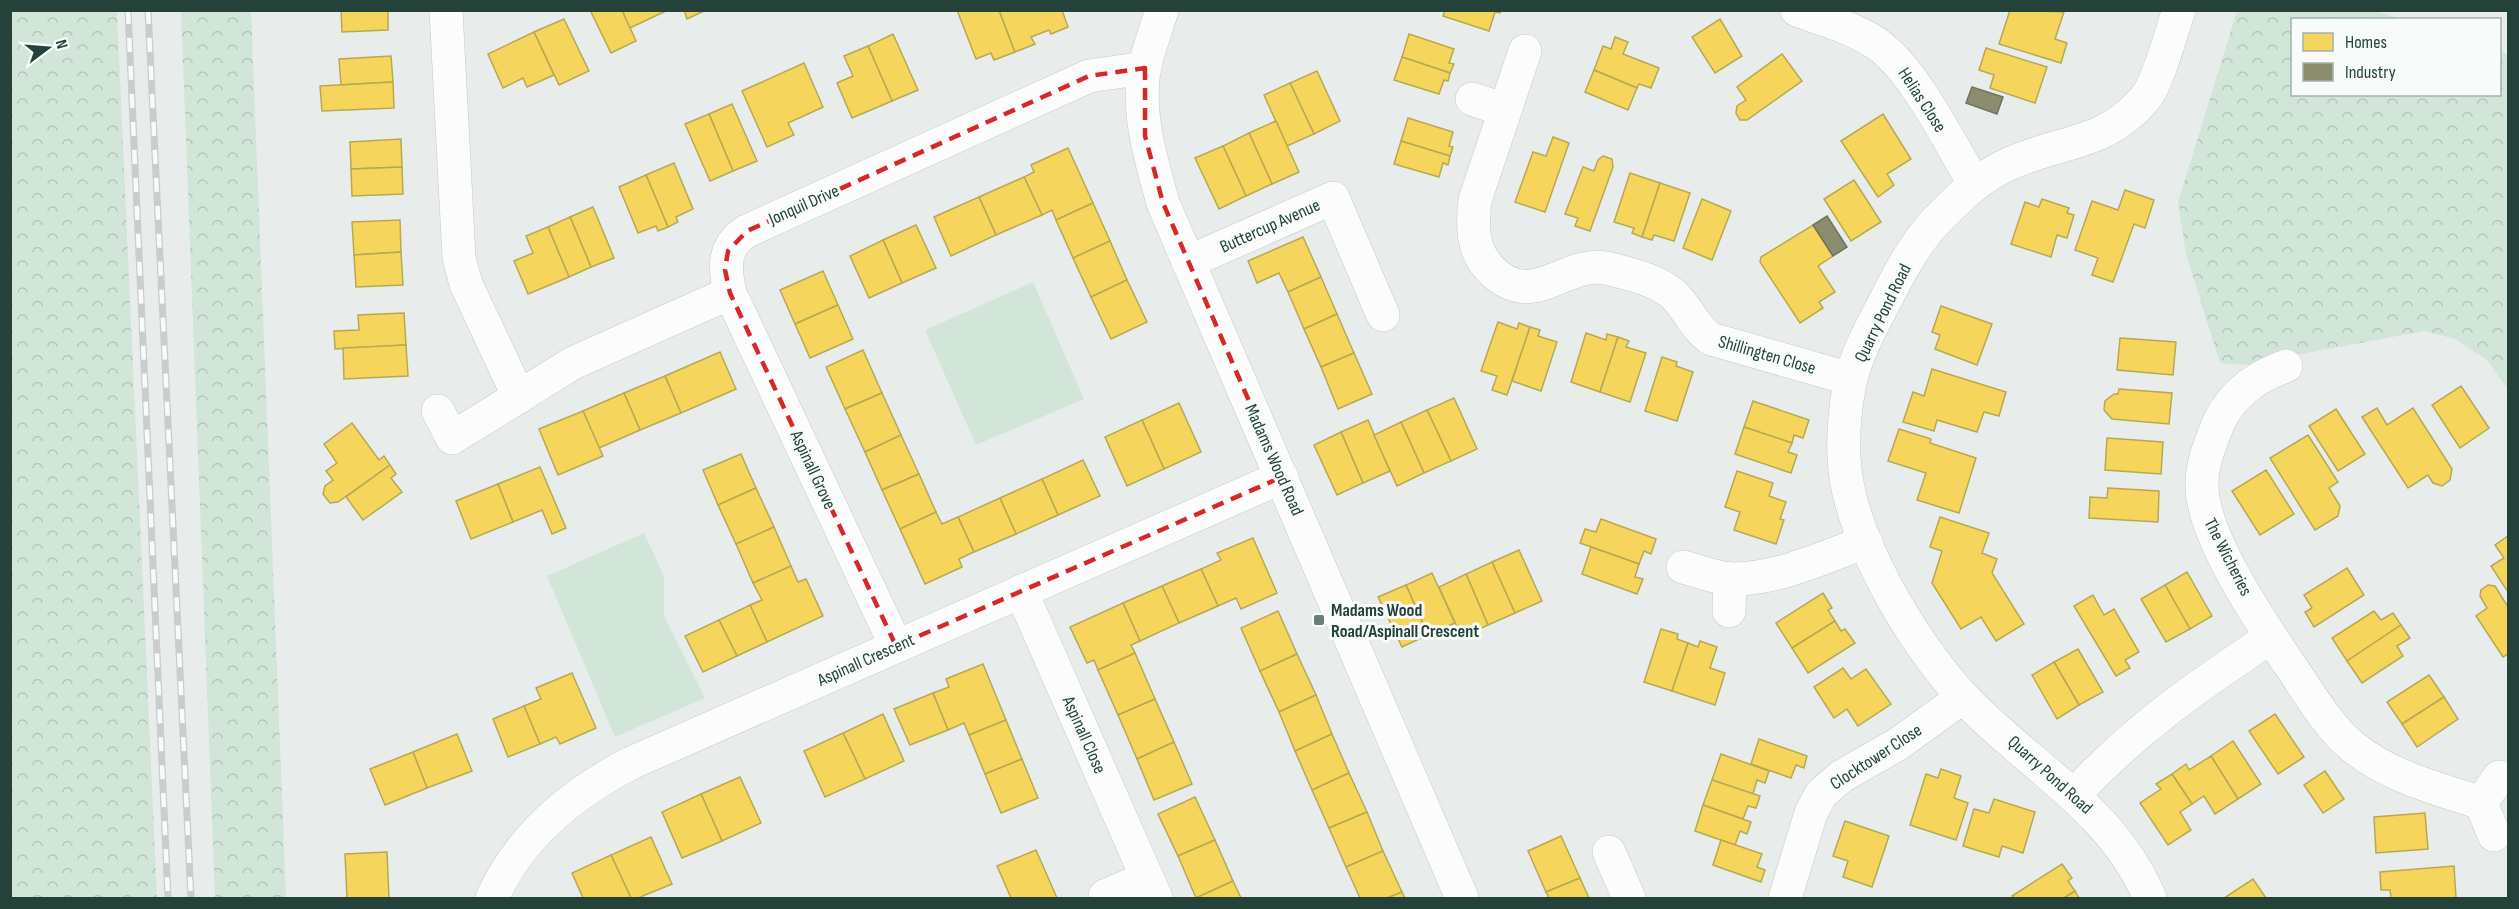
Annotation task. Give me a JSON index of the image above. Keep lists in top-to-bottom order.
{
  "streets": {
    "street": [
      "Helias Close",
      "Jonquil Drive",
      "Buttercup Avenue",
      "Quarry Pond Road",
      "Shillingten Close",
      "Madams Wood Road",
      "Aspinall Grove",
      "The Wicheries",
      "Aspinall Crescent",
      "Aspinall Close",
      "Clocktower Close"
    ]
  },
  "crossings": [
    ["Helias Close", "Quarry Pond Road"],
    ["Jonquil Drive", "Madams Wood Road"],
    ["Jonquil Drive", "Aspinall Grove"],
    ["Buttercup Avenue", "Madams Wood Road"],
    ["Quarry Pond Road", "Shillingten Close"],
    ["Quarry Pond Road", "Clocktower Close"],
    ["Madams Wood Road", "Aspinall Crescent"],
    ["Aspinall Grove", "Aspinall Crescent"],
    ["Aspinall Crescent", "Aspinall Close"]
  ],
  "places": {
    "transit": ["Madams Wood Road/Aspinall Crescent"]
  },
  "legend": ["Homes", "Industry"],
  "north": "right"
}
